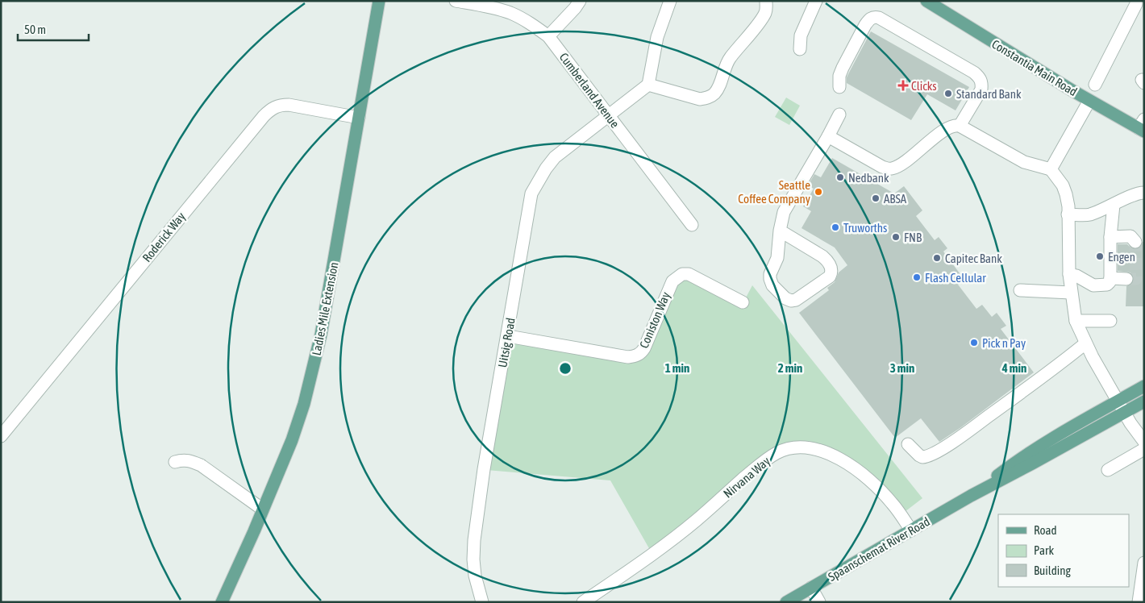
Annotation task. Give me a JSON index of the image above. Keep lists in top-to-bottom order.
{
  "streets": {
    "main road": ["Constantia Main Road", "Ladies Mile Extension", "Spaanschemat River Road"],
    "street": [
      "Cumberland Avenue",
      "Roderick Way",
      "Coniston Way",
      "Uitsig Road",
      "Nirvana Way"
    ]
  },
  "crossings": [
    ["Cumberland Avenue", "Uitsig Road"],
    ["Roderick Way", "Ladies Mile Extension"],
    ["Coniston Way", "Uitsig Road"],
    ["Nirvana Way", "Spaanschemat River Road"]
  ],
  "places": {
    "health": ["Clicks"],
    "other": [
      "Standard Bank",
      "Nedbank",
      "Seattle Coffee Company",
      "ABSA",
      "Truworths",
      "FNB",
      "Engen",
      "Capitec Bank",
      "Flash Cellular",
      "Pick n Pay"
    ]
  },
  "legend": ["Road", "Park", "Building"],
  "scale_bar": "50 m",
  "rings": [
    "1 min",
    "2 min",
    "3 min",
    "4 min"
  ]
}
